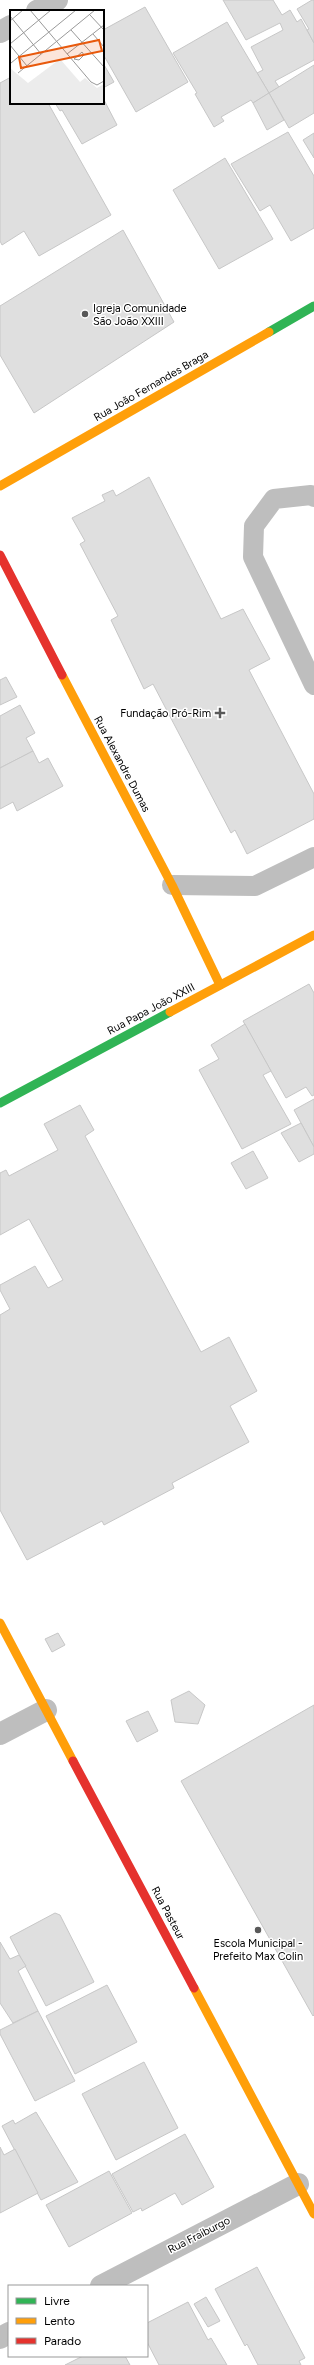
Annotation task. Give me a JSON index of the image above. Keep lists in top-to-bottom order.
{
  "streets": {
    "street": [
      "Rua João Fernandes Braga",
      "Rua Alexandre Dumas",
      "Rua Papa João XXIII",
      "Rua Pasteur",
      "Rua Fraiburgo"
    ]
  },
  "crossings": [
    ["Rua Alexandre Dumas", "Rua Papa João XXIII"],
    ["Rua Pasteur", "Rua Fraiburgo"]
  ],
  "places": {
    "other": ["Igreja Comunidade São João XXIII", "Escola Municipal - Prefeito Max Colin"],
    "health": ["Fundação Pró-Rim"]
  },
  "legend": ["Livre", "Lento", "Parado"]
}
